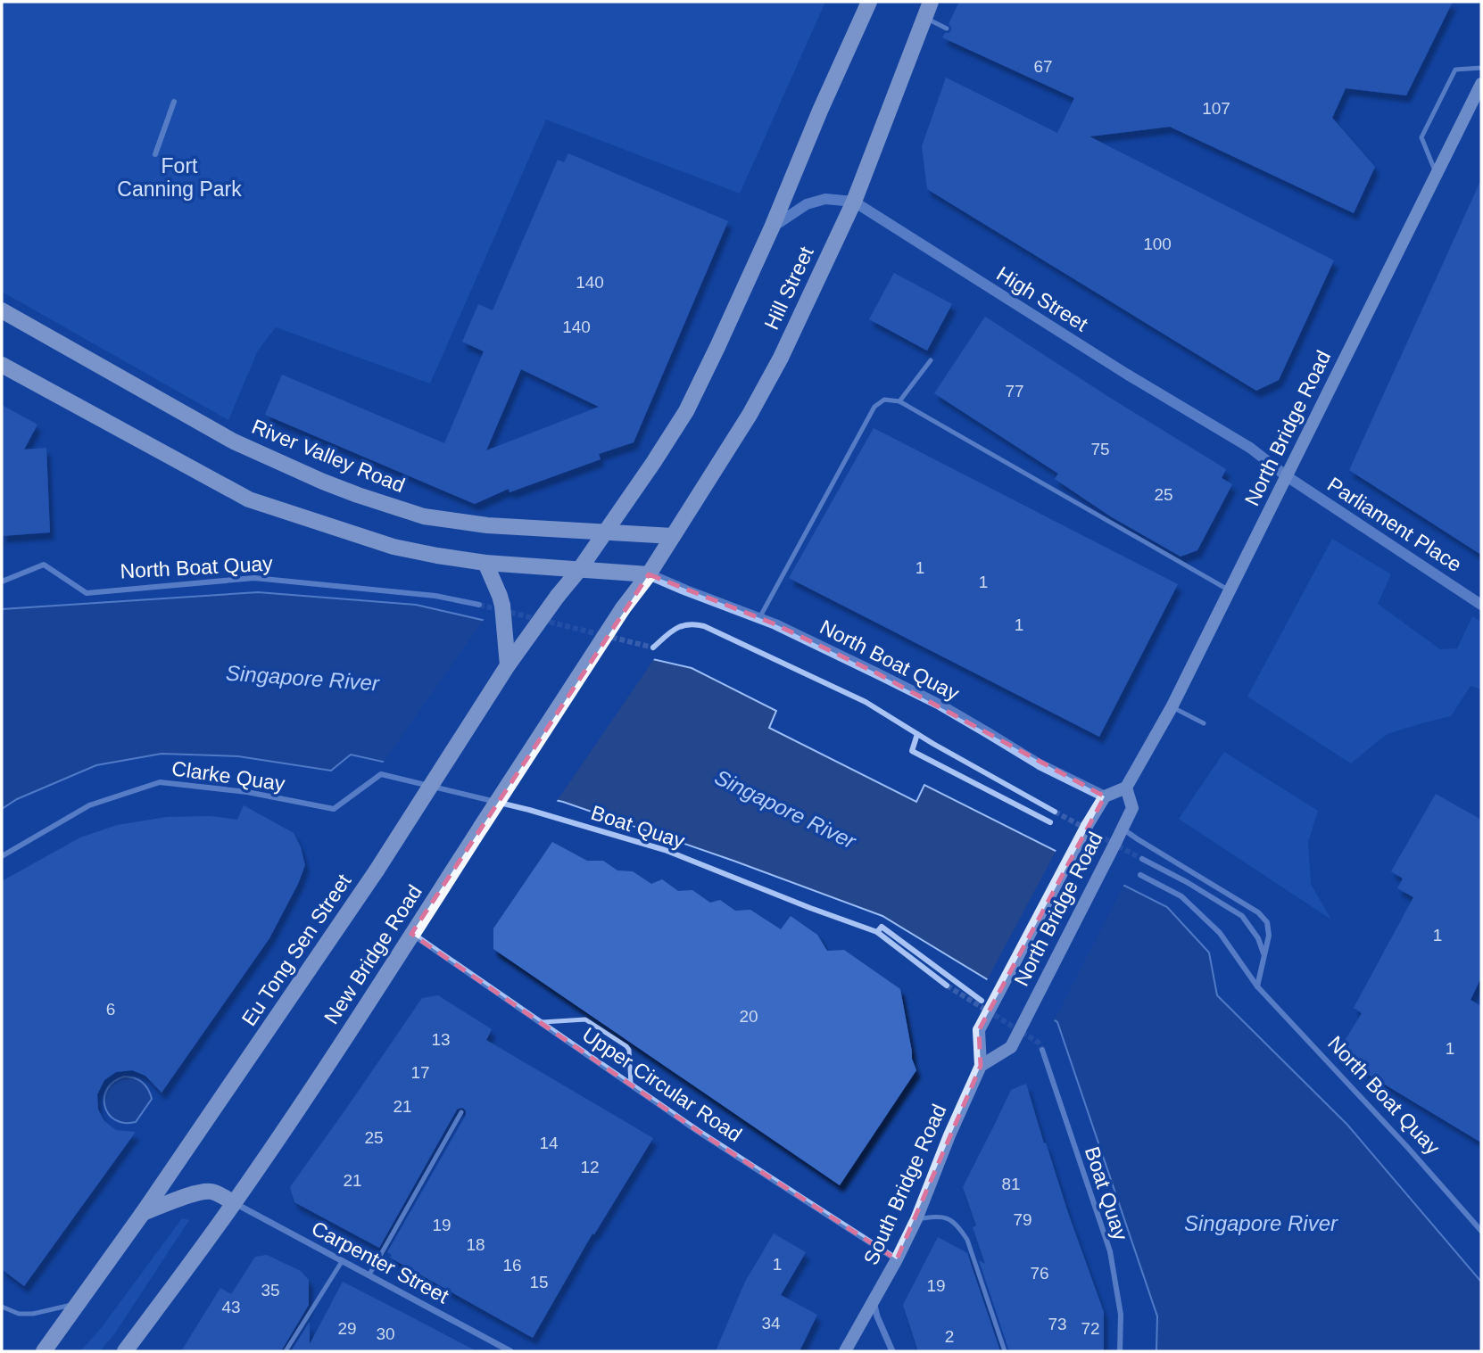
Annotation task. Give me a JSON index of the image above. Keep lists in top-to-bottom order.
{
  "streets": {
    "main road": [
      "Hill Street",
      "North Bridge Road",
      "River Valley Road",
      "Eu Tong Sen Street",
      "New Bridge Road",
      "South Bridge Road"
    ],
    "street": [
      "High Street",
      "Parliament Place",
      "North Boat Quay",
      "Clarke Quay",
      "Boat Quay",
      "Upper Circular Road",
      "Carpenter Street"
    ]
  },
  "crossings": [
    ["Hill Street", "High Street"],
    ["Hill Street", "River Valley Road"],
    ["Hill Street", "North Boat Quay"],
    ["Hill Street", "Eu Tong Sen Street"],
    ["Hill Street", "New Bridge Road"],
    ["High Street", "North Bridge Road"],
    ["High Street", "Parliament Place"],
    ["North Bridge Road", "Parliament Place"],
    ["North Bridge Road", "North Boat Quay"],
    ["North Bridge Road", "South Bridge Road"],
    ["North Boat Quay", "New Bridge Road"],
    ["Clarke Quay", "Boat Quay"],
    ["New Bridge Road", "Upper Circular Road"],
    ["New Bridge Road", "Carpenter Street"],
    ["Upper Circular Road", "South Bridge Road"]
  ],
  "water": ["Singapore River"],
  "parks": ["Fort Canning Park"],
  "house_numbers": [
    "67",
    "107",
    "100",
    "140",
    "140",
    "77",
    "75",
    "25",
    "1",
    "1",
    "1",
    "1",
    "6",
    "20",
    "13",
    "1",
    "17",
    "21",
    "25",
    "14",
    "12",
    "21",
    "81",
    "79",
    "19",
    "18",
    "1",
    "16",
    "76",
    "15",
    "19",
    "35",
    "43",
    "34",
    "73",
    "29",
    "72",
    "30",
    "2"
  ]
}
